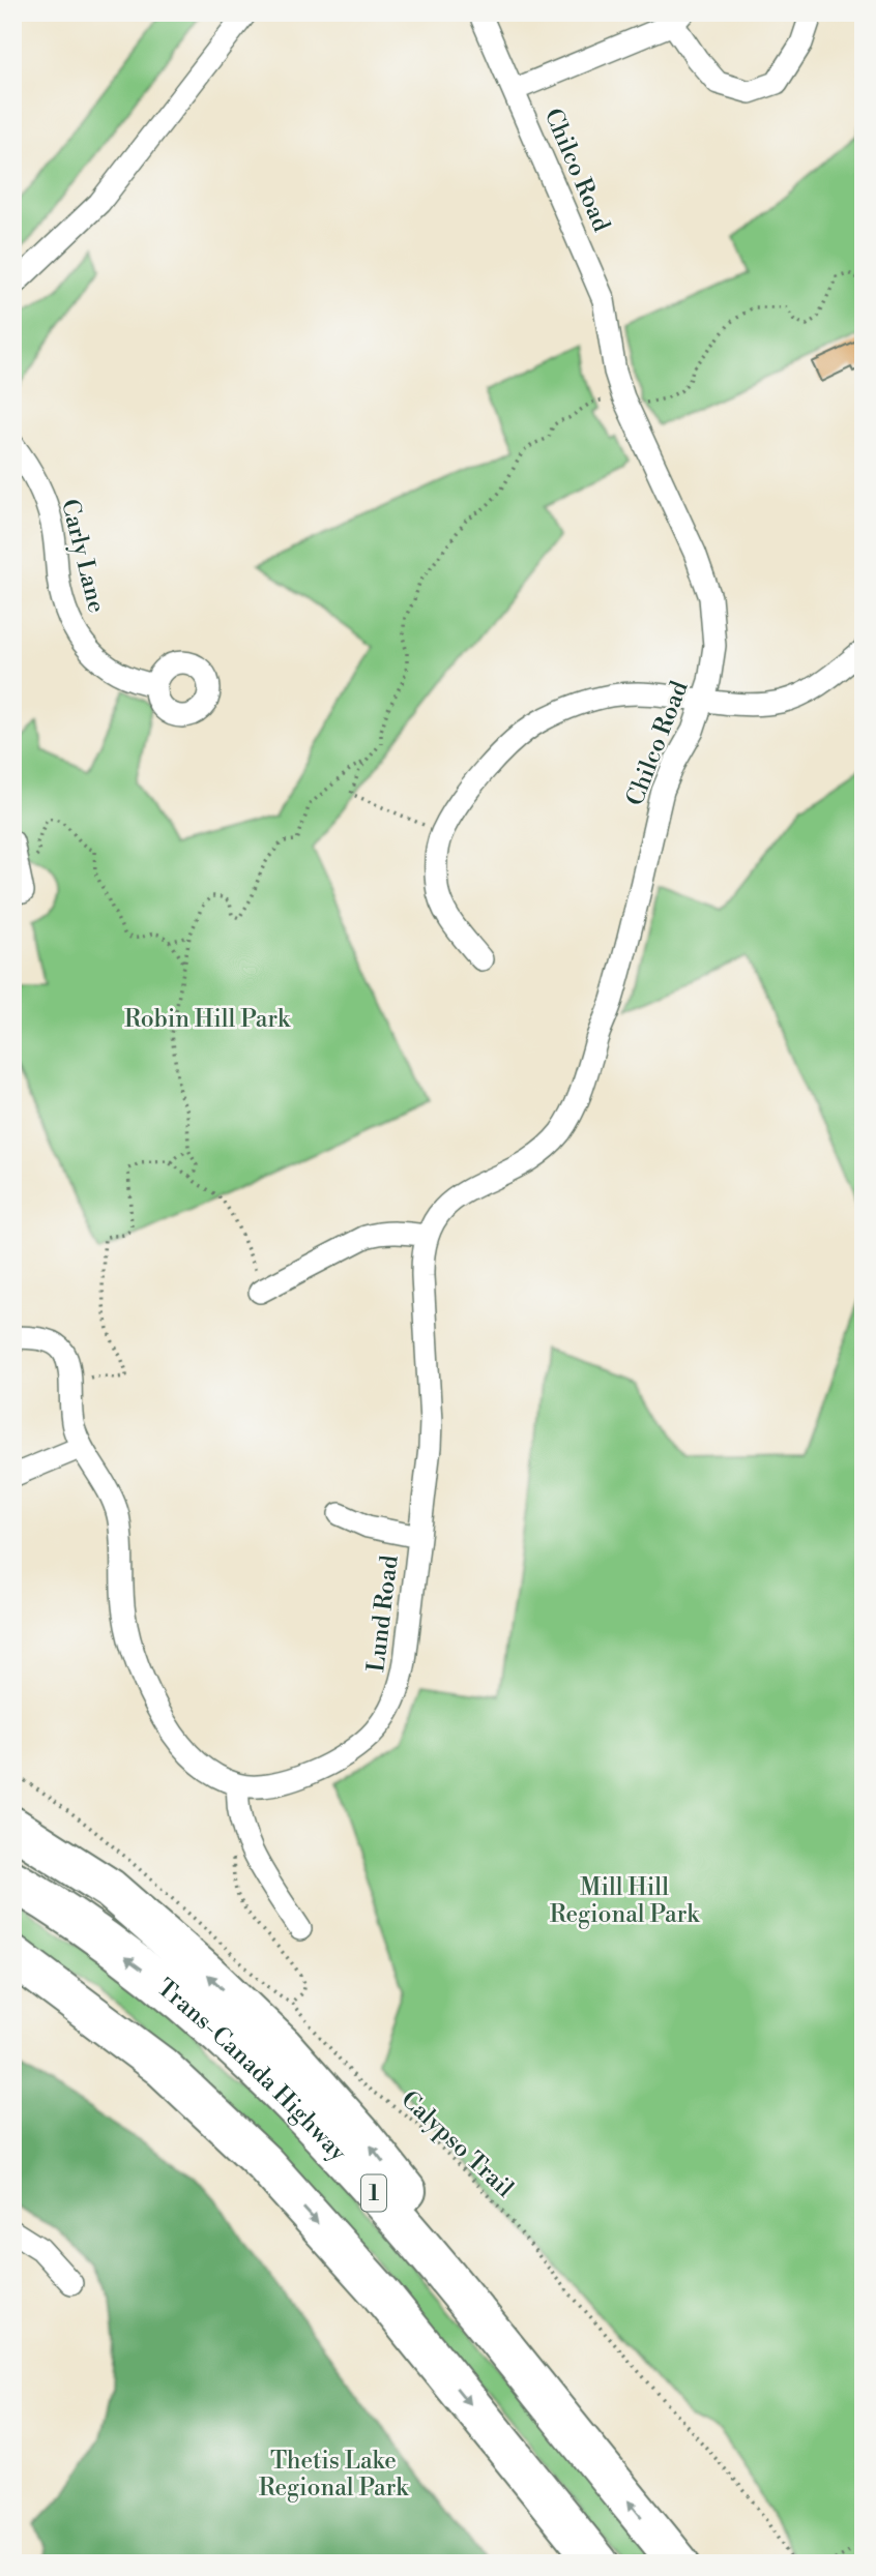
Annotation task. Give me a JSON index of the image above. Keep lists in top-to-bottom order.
{
  "streets": {
    "highway": ["Trans-Canada Highway", "1"],
    "street": ["Chilco Road", "Carly Lane", "Lund Road"],
    "path": ["Calypso Trail"]
  },
  "crossings": [
    ["Chilco Road", "Lund Road"]
  ],
  "parks": ["Robin Hill Park", "Mill Hill Regional Park", "Thetis Lake Regional Park"]
}
